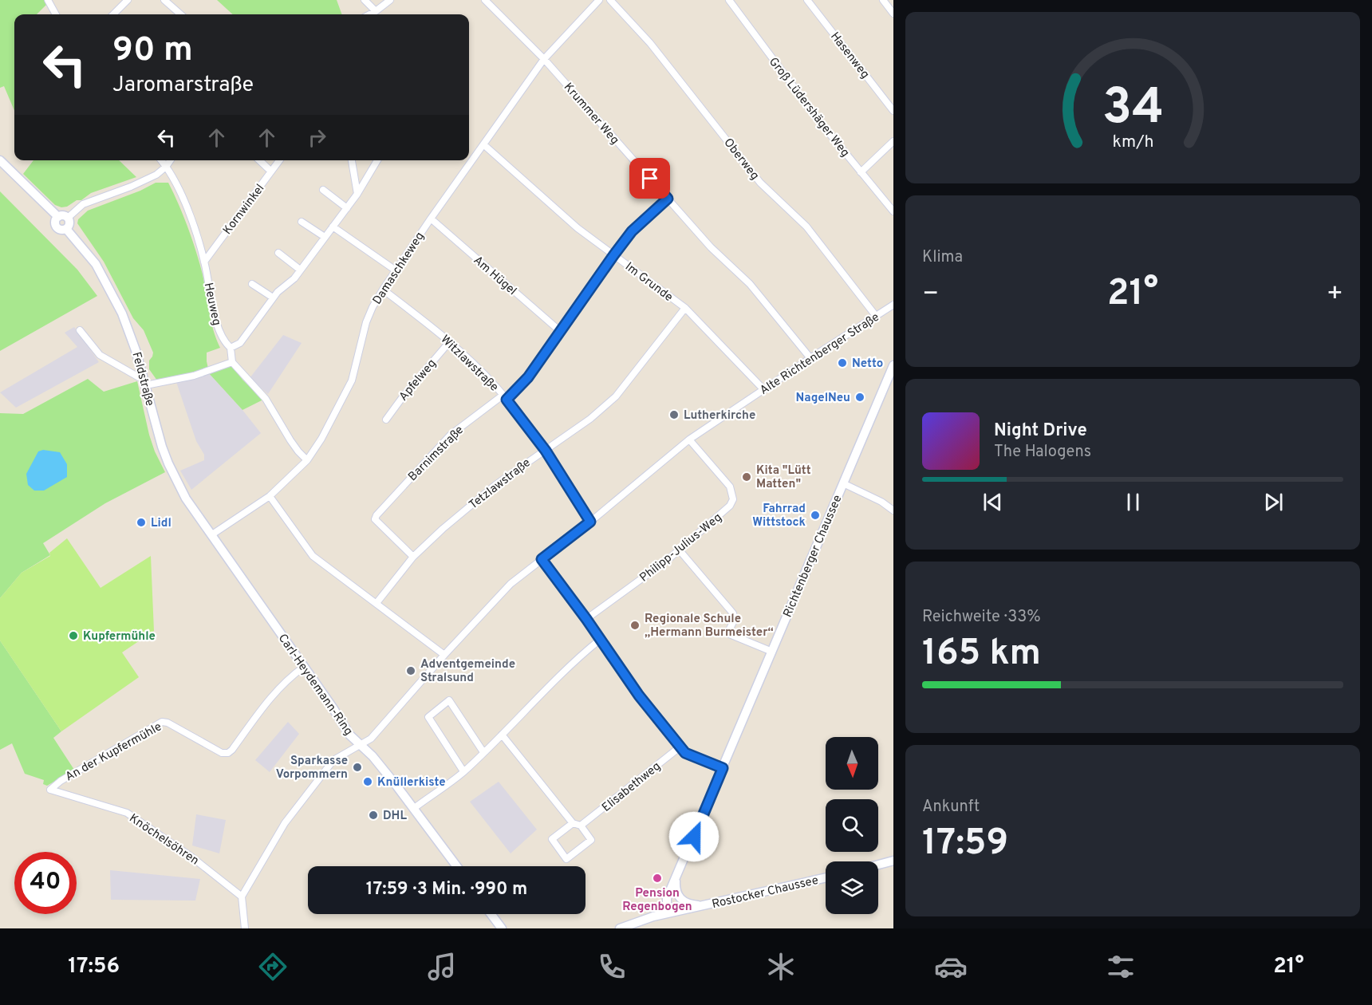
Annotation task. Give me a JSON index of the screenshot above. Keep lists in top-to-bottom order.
{
  "streets": {
    "main road": [
      "Feldstraße",
      "Richtenberger Chaussee",
      "Carl-Heydemann-Ring",
      "Rostocker Chaussee"
    ],
    "street": [
      "Hasenweg",
      "Groß Lüdershäger Weg",
      "Krummer Weg",
      "Oberweg",
      "Kornwinkel",
      "Damaschkeweg",
      "Am Hügel",
      "Im Grunde",
      "Heuweg",
      "Alte Richtenberger Straße",
      "Witzlawstraße",
      "Apfelweg",
      "Barnimstraße",
      "Tetzlawstraße",
      "Philipp-Julius-Weg",
      "An der Kupfermühle",
      "Elisabethweg",
      "Knöchelsöhren"
    ]
  },
  "crossings": [
    ["Krummer Weg", "Damaschkeweg"],
    ["Krummer Weg", "Alte Richtenberger Straße"],
    ["Krummer Weg", "Barnimstraße"],
    ["Oberweg", "Alte Richtenberger Straße"],
    ["Kornwinkel", "Heuweg"],
    ["Damaschkeweg", "Am Hügel"],
    ["Damaschkeweg", "Im Grunde"],
    ["Damaschkeweg", "Witzlawstraße"],
    ["Damaschkeweg", "Feldstraße"],
    ["Damaschkeweg", "Carl-Heydemann-Ring"],
    ["Am Hügel", "Barnimstraße"],
    ["Im Grunde", "Alte Richtenberger Straße"],
    ["Im Grunde", "Barnimstraße"],
    ["Im Grunde", "Tetzlawstraße"],
    ["Alte Richtenberger Straße", "Witzlawstraße"],
    ["Alte Richtenberger Straße", "Philipp-Julius-Weg"],
    ["Alte Richtenberger Straße", "Carl-Heydemann-Ring"],
    ["Alte Richtenberger Straße", "Knöchelsöhren"],
    ["Witzlawstraße", "Apfelweg"],
    ["Witzlawstraße", "Barnimstraße"],
    ["Witzlawstraße", "Tetzlawstraße"],
    ["Feldstraße", "Carl-Heydemann-Ring"],
    ["Barnimstraße", "Tetzlawstraße"],
    ["Richtenberger Chaussee", "Rostocker Chaussee"],
    ["Carl-Heydemann-Ring", "An der Kupfermühle"],
    ["An der Kupfermühle", "Knöchelsöhren"]
  ],
  "places": [
    "Netto",
    "NagelNeu",
    "Lutherkirche",
    "Kita \"Lütt Matten\"",
    "Fahrrad Wittstock",
    "Lidl",
    "Regionale Schule „Hermann Burmeister“",
    "Kupfermühle",
    "Adventgemeinde Stralsund",
    "Sparkasse Vorpommern",
    "Knüllerkiste",
    "DHL",
    "Pension Regenbogen"
  ],
  "north": "bottom",
  "page": {
    "turn": ["90 m", "Jaromarstraße"],
    "tile": [
      "Klima",
      ["Reichweite · 33%", "165 km"],
      ["Ankunft", "17:59"]
    ],
    "heat": ["−", "21°", "+"],
    "song": ["Night Drive", "The Halogens"],
    "limit": "40",
    "trip": "17:59 · 3 Min. · 990 m",
    "tabs": ["17:56", "21°"],
    "gauge": ["34", "km/h"]
  }
}
